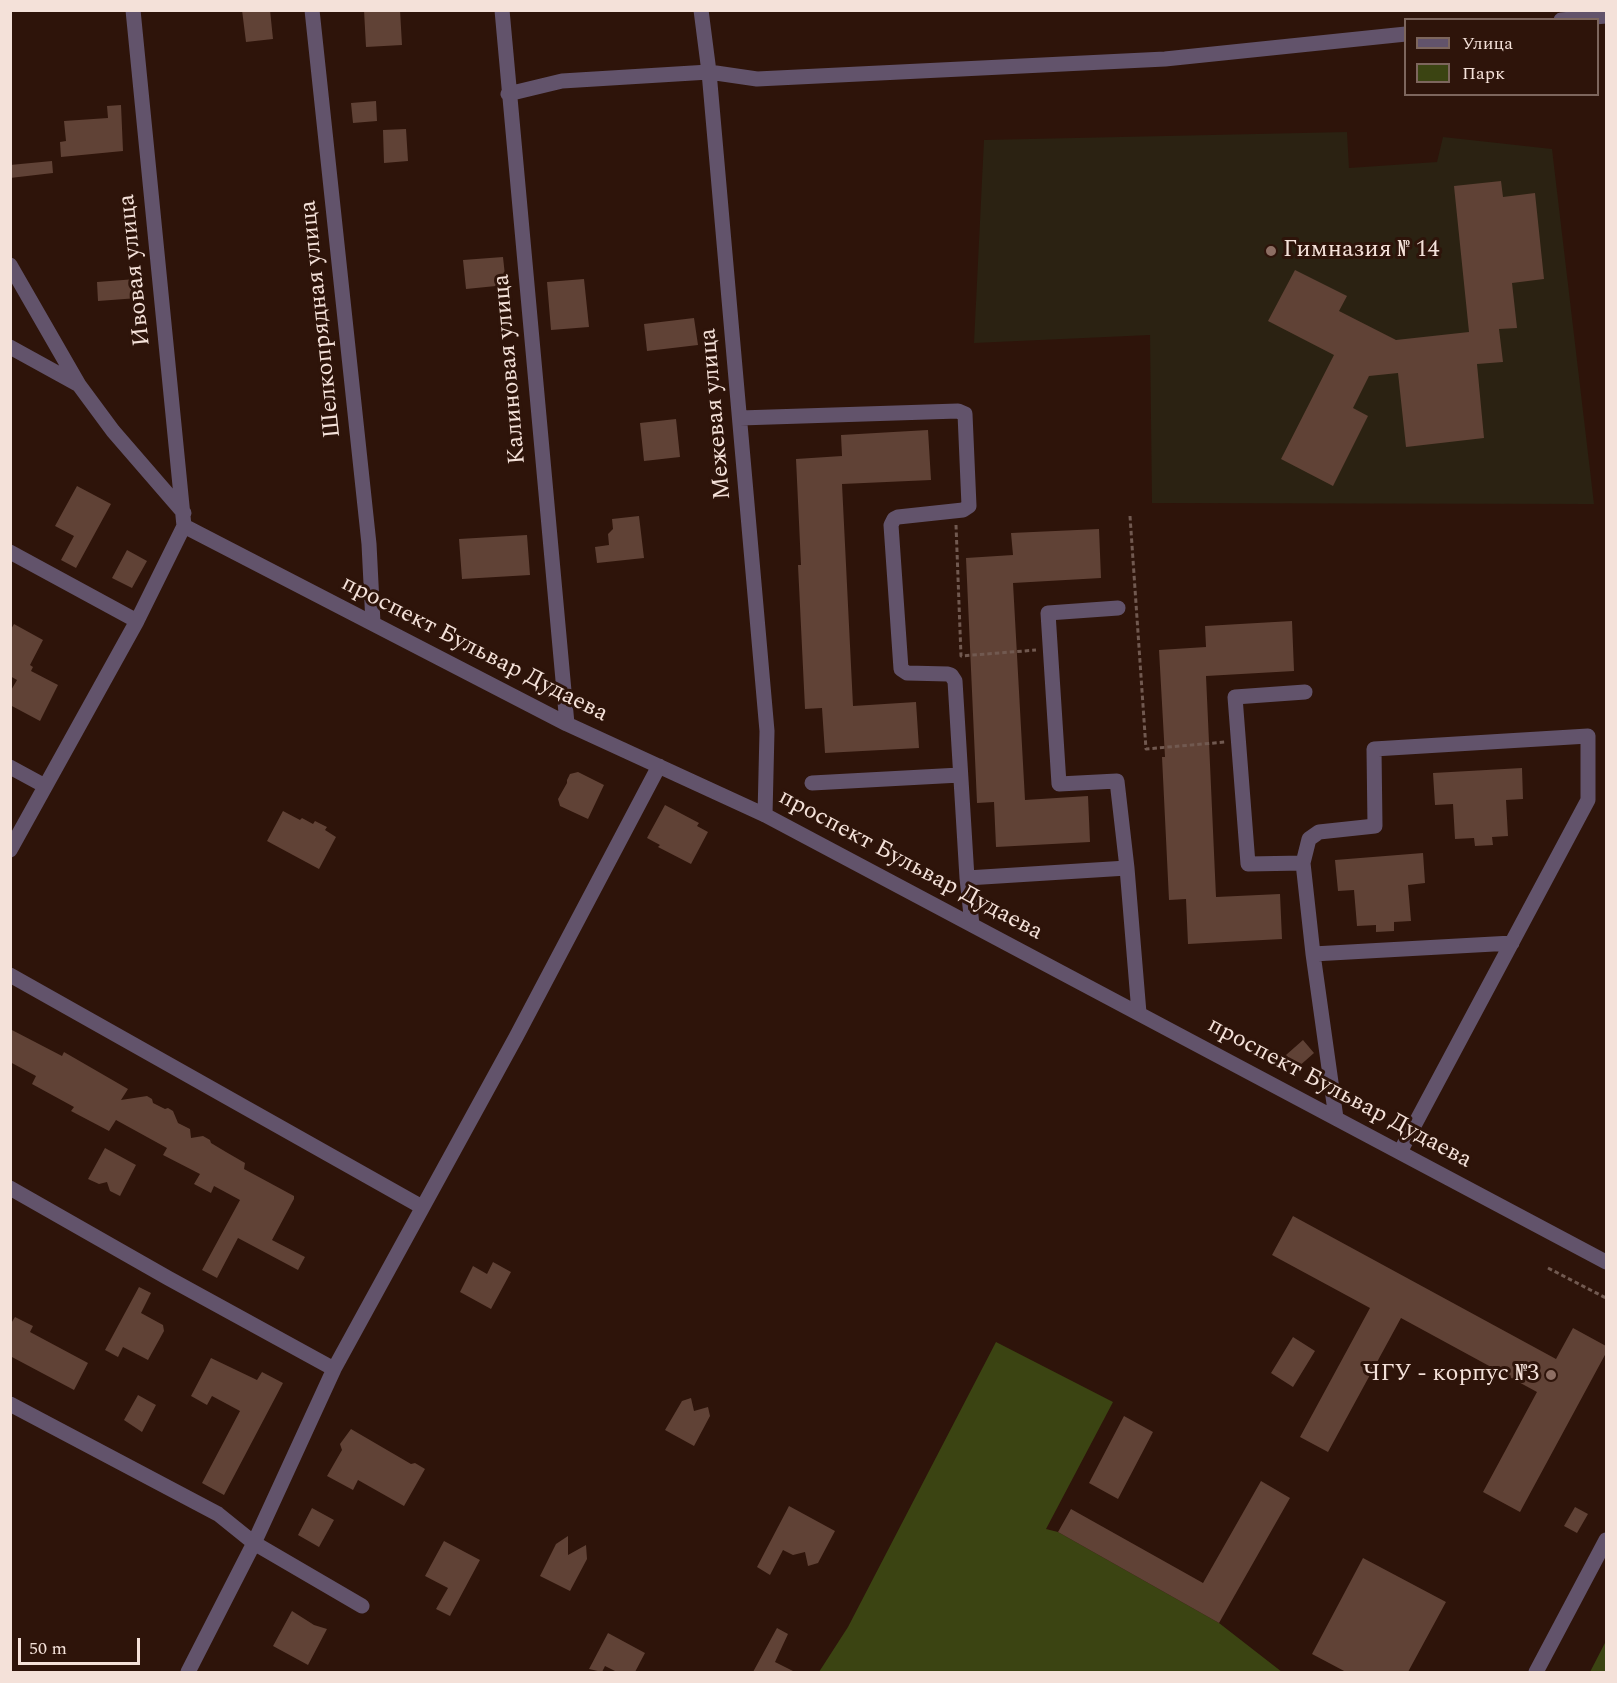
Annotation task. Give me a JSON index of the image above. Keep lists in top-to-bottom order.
{
  "streets": {
    "street": [
      "Ивовая улица",
      "Шелкопрядная улица",
      "Калиновая улица",
      "Межевая улица",
      "проспект Бульвар Дудаева"
    ]
  },
  "crossings": [
    ["Ивовая улица", "проспект Бульвар Дудаева"],
    ["Шелкопрядная улица", "проспект Бульвар Дудаева"],
    ["Калиновая улица", "проспект Бульвар Дудаева"],
    ["Межевая улица", "проспект Бульвар Дудаева"]
  ],
  "places": ["Гимназия № 14", "ЧГУ - корпус №3"],
  "legend": ["Улица", "Парк"],
  "scale_bar": "50 m"
}
